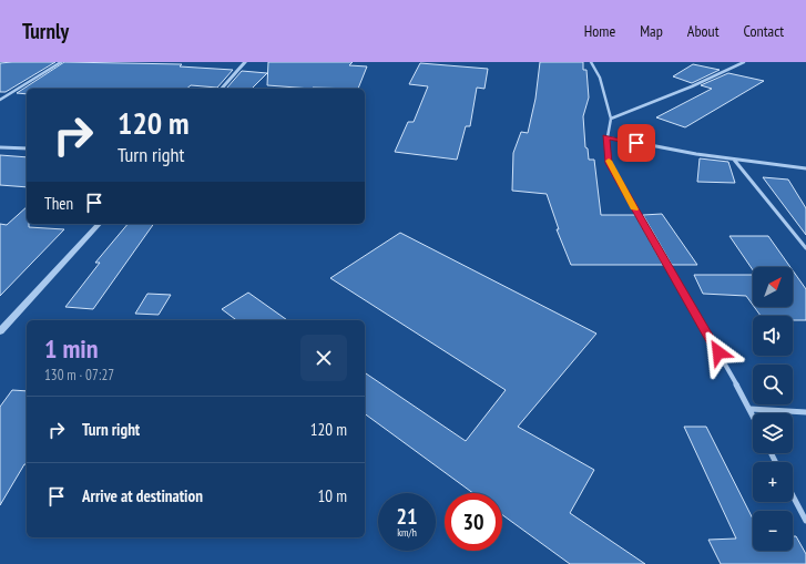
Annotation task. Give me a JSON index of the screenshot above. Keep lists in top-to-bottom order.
{
  "north": "top right",
  "page": {
    "header": "Turnly",
    "nav": [
      "Home",
      "Map",
      "About",
      "Contact"
    ],
    "turn": ["120 m", "Turn right"],
    "then": "Then",
    "map_buttons": ["+", "−"],
    "heading": ["1 min", "130 m · 07:27"],
    "list": [
      {
        "name": "Turn right",
        "value": "120 m"
      },
      {
        "name": "Arrive at destination",
        "value": "10 m"
      }
    ],
    "speed": "21 km/h",
    "limit": "30"
  }
}
